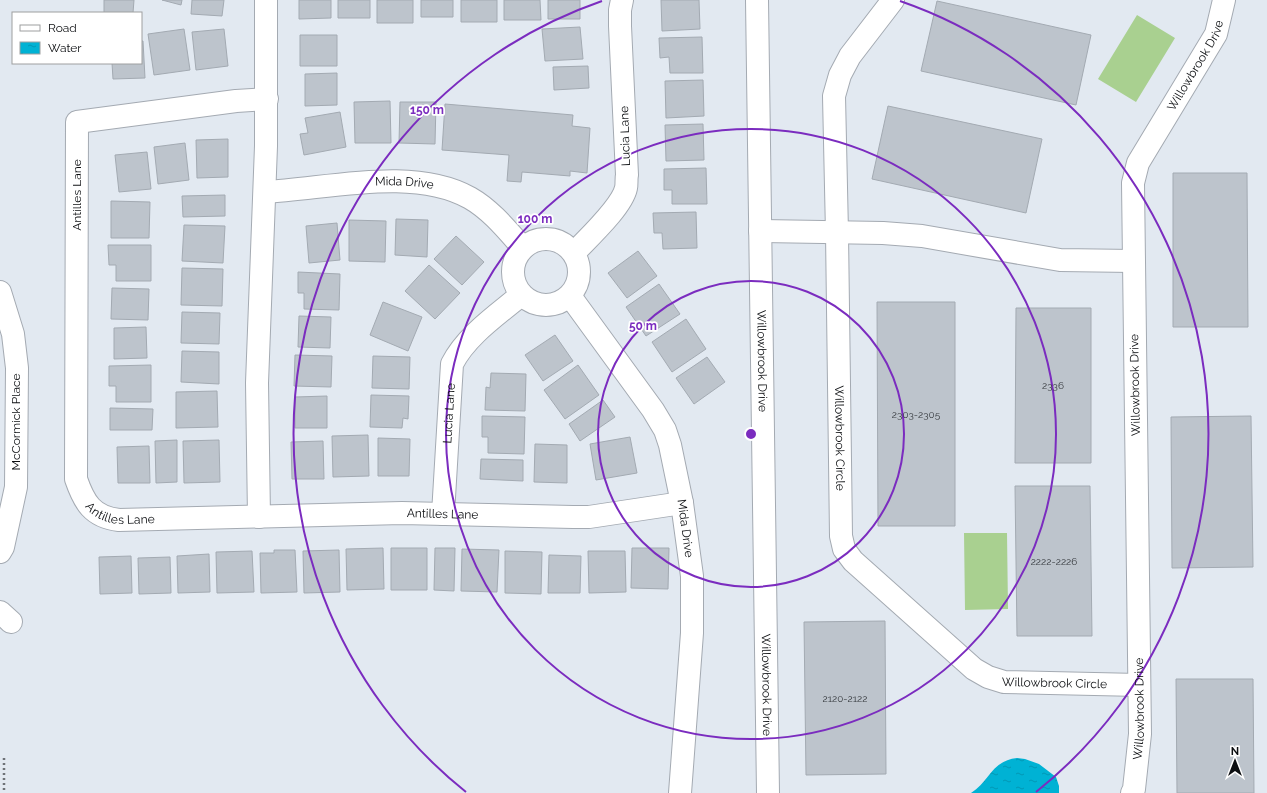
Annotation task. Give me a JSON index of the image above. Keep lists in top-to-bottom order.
{
  "streets": {
    "street": [
      "Willowbrook Drive",
      "Lucia Lane",
      "Mida Drive",
      "Antilles Lane",
      "McCormick Place",
      "Willowbrook Circle"
    ]
  },
  "crossings": [
    ["Willowbrook Drive", "Willowbrook Circle"],
    ["Lucia Lane", "Mida Drive"],
    ["Lucia Lane", "Antilles Lane"],
    ["Mida Drive", "Antilles Lane"]
  ],
  "house_numbers": [
    "2336",
    "2303-2305",
    "2222-2226",
    "2120-2122"
  ],
  "legend": ["Road", "Water"],
  "north": "top",
  "rings": ["150 m", "100 m", "50 m"]
}
